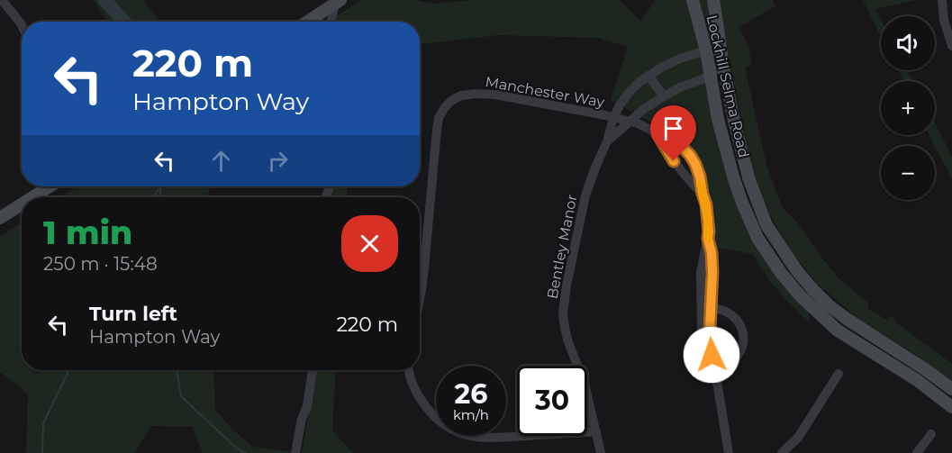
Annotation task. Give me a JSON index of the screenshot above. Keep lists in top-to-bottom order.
{
  "streets": {
    "main road": ["Lockhill Selma Road"],
    "street": ["Manchester Way", "Bentley Manor"]
  },
  "crossings": [
    ["Lockhill Selma Road", "Bentley Manor"],
    ["Manchester Way", "Bentley Manor"]
  ],
  "page": {
    "map_buttons": ["+", "−"],
    "turn": ["220 m", "Hampton Way"],
    "heading": ["1 min", "250 m · 15:48"],
    "list": [
      {
        "name": "Turn left",
        "note": "Hampton Way",
        "value": "220 m"
      }
    ],
    "speed": "26 km/h",
    "limit": "30"
  }
}
